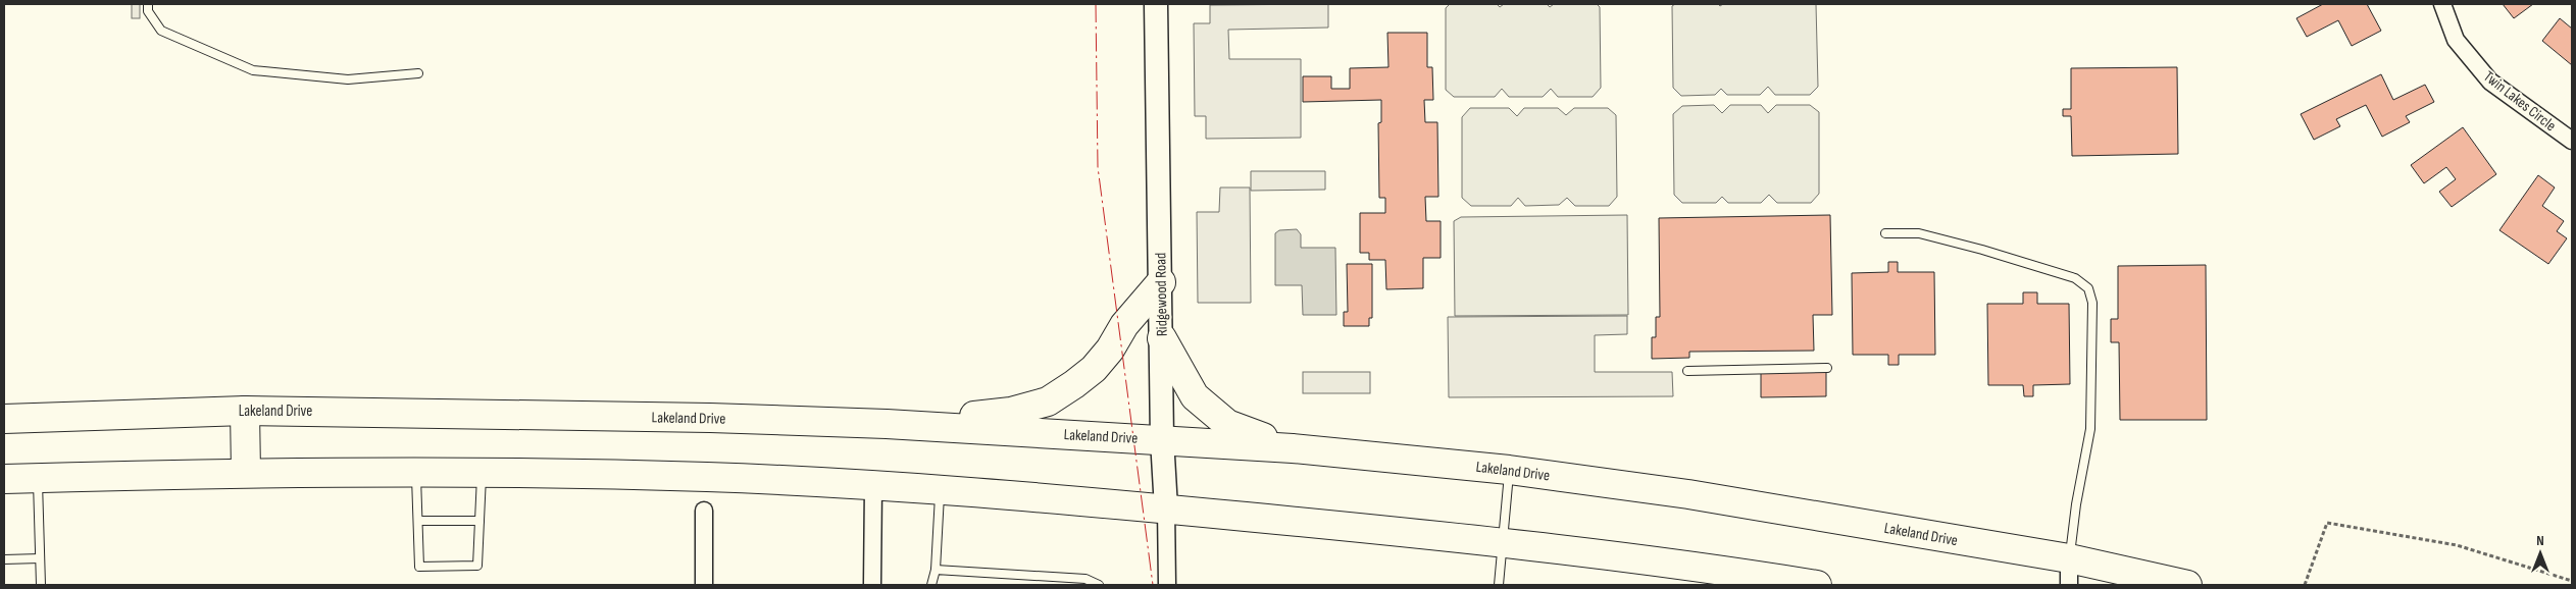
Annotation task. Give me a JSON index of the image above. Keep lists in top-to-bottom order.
{
  "streets": {
    "highway": ["Lakeland Drive"],
    "street": ["Twin Lakes Circle", "Ridgewood Road"]
  },
  "crossings": [
    ["Ridgewood Road", "Lakeland Drive"]
  ],
  "north": "top"
}
